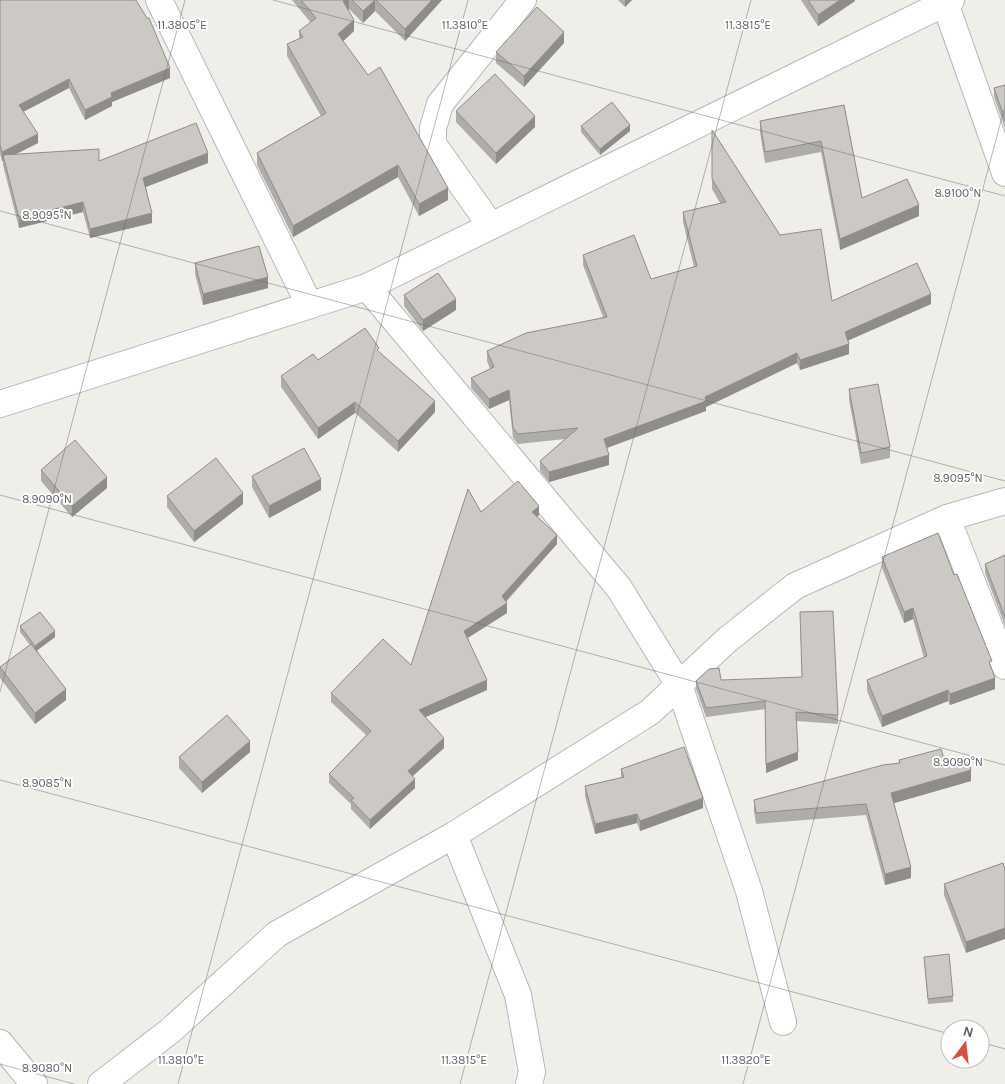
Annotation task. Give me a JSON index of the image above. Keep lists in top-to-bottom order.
{
  "north": "top",
  "coordinates": [
    "11.3805°E",
    "11.3810°E",
    "11.3815°E",
    "8.9100°N",
    "8.9095°N",
    "8.9090°N",
    "8.9085°N",
    "11.3820°E",
    "8.9080°N"
  ]
}
